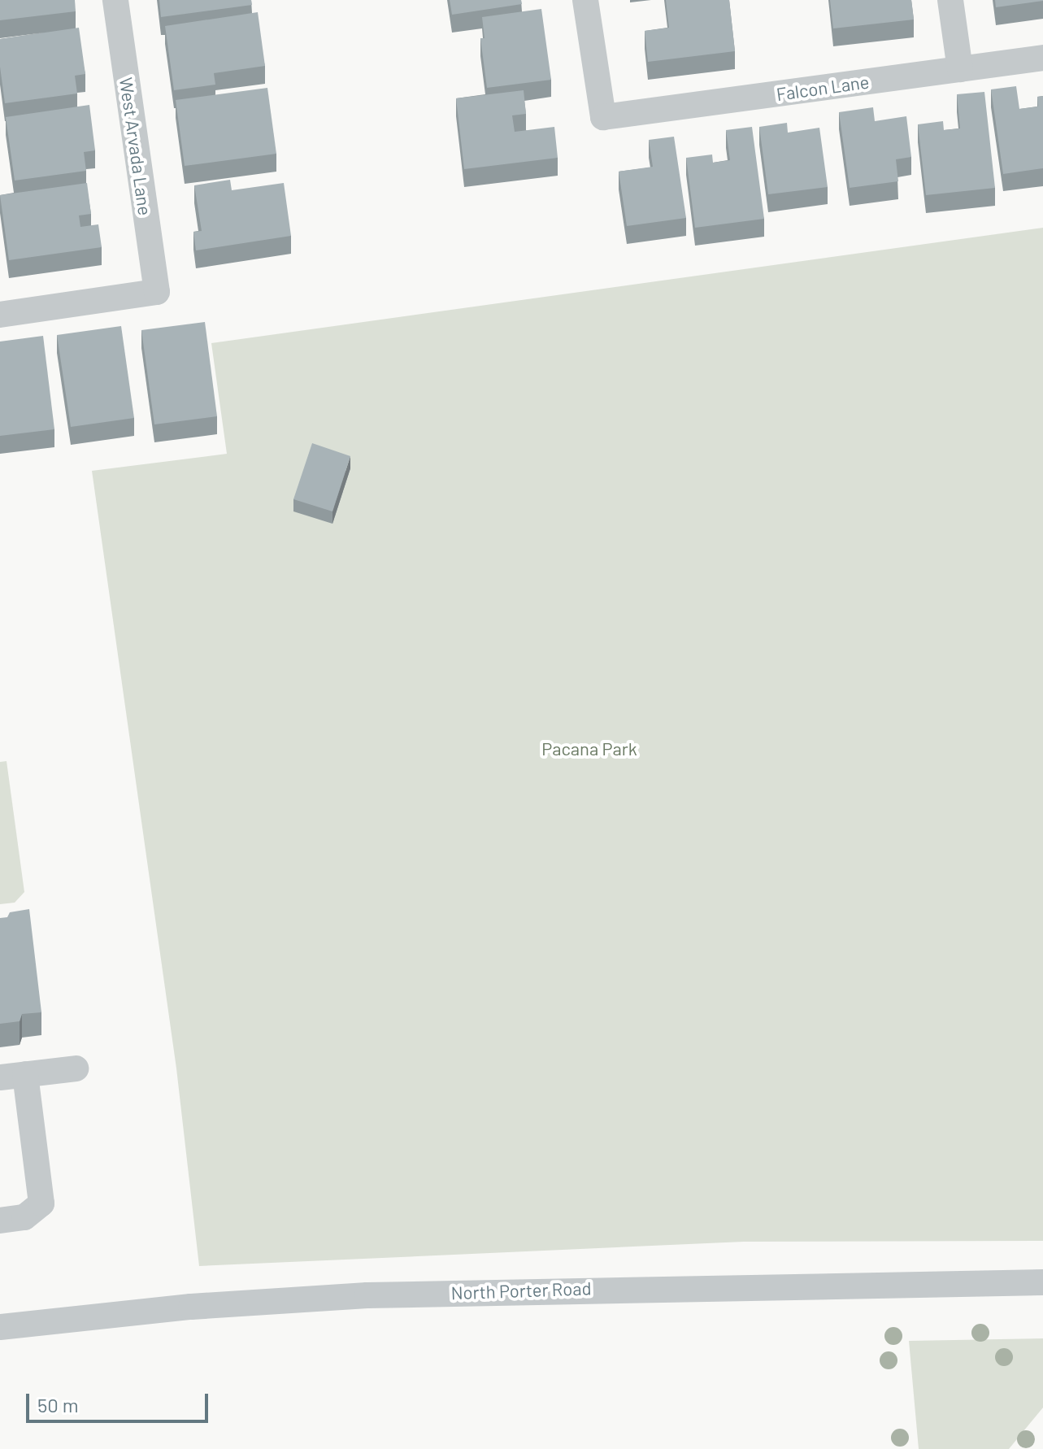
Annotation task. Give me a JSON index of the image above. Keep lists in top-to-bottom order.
{
  "streets": {
    "street": ["Falcon Lane", "West Arvada Lane", "North Porter Road"]
  },
  "parks": ["Pacana Park"],
  "scale_bar": "50 m"
}
